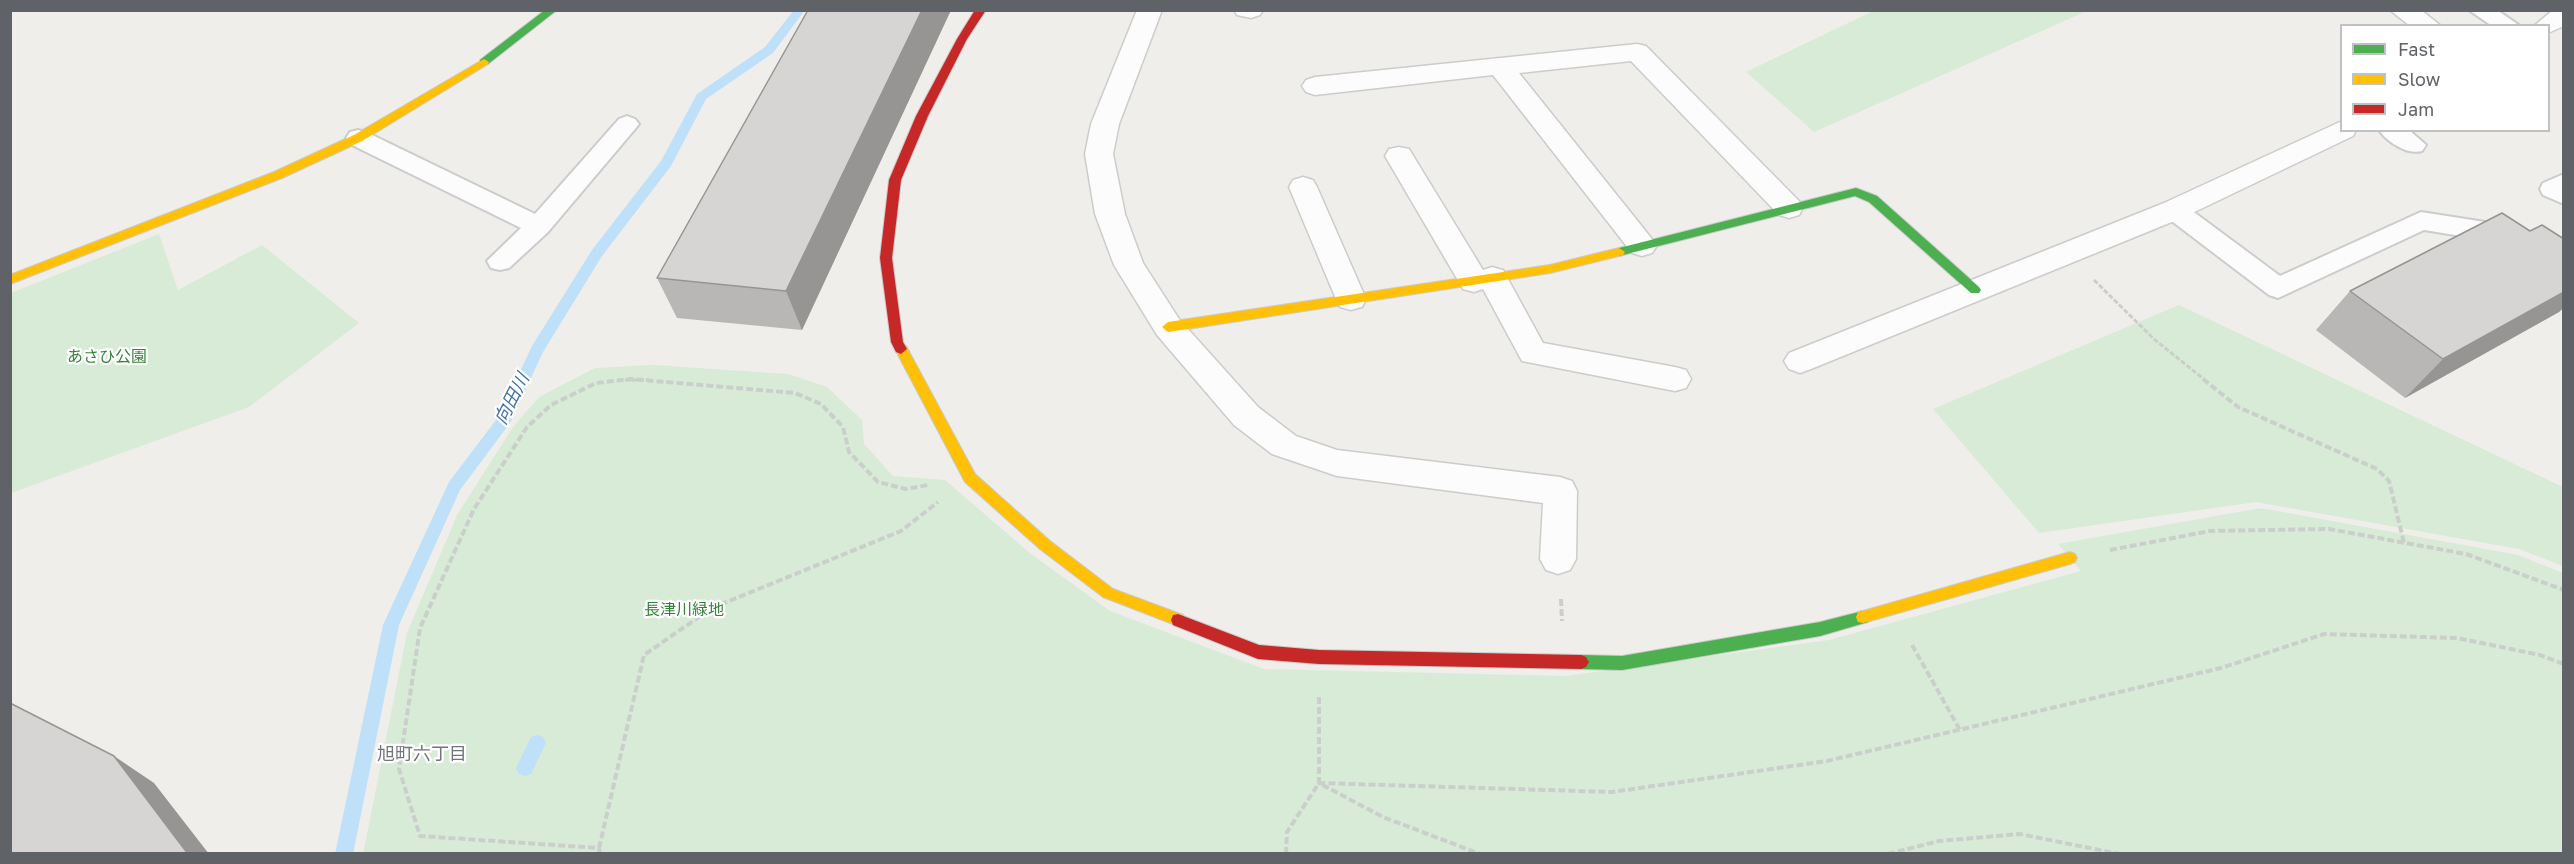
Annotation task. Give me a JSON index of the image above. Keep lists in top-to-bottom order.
{
  "districts": ["旭町六丁目"],
  "water": ["向田川"],
  "parks": ["あさひ公園", "長津川緑地"],
  "legend": ["Fast", "Slow", "Jam"]
}
